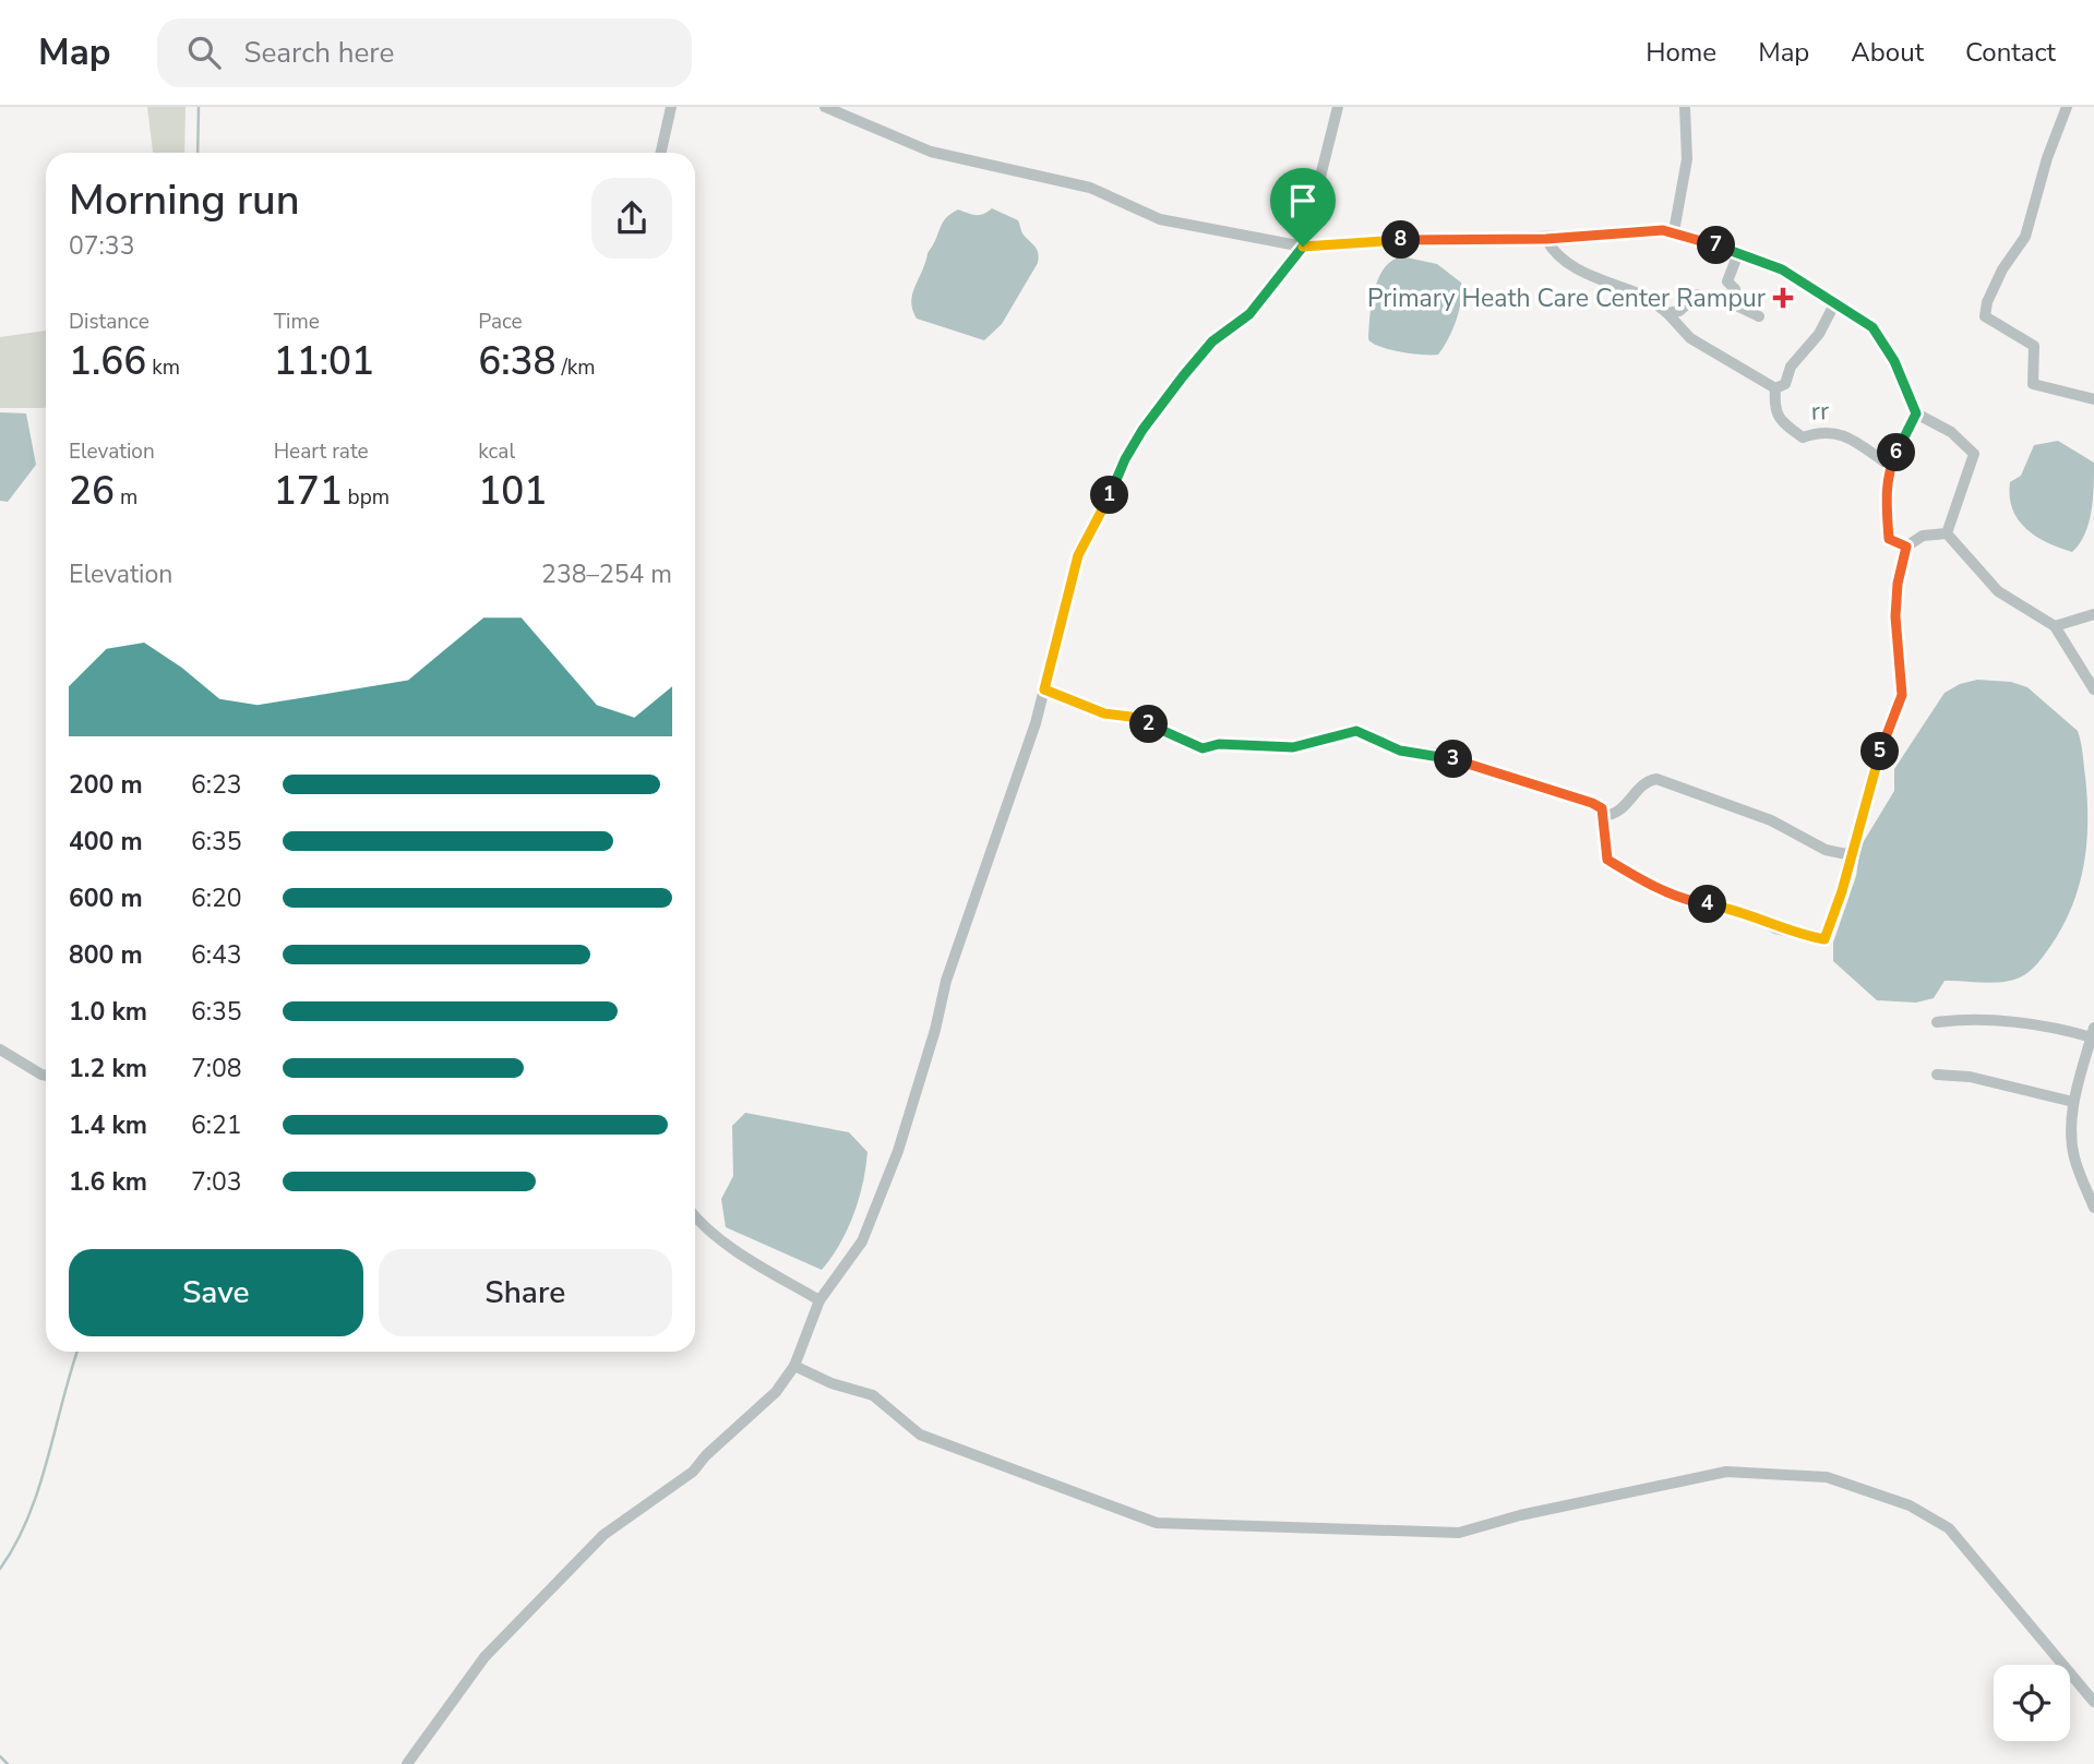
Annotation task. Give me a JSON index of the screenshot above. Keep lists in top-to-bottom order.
{
  "streets": {
    "street": ["rr"]
  },
  "places": {
    "health": ["Primary Heath Care Center Rampur"]
  },
  "page": {
    "header": "Map",
    "search": "Search here",
    "nav": [
      "Home",
      "Map",
      "About",
      "Contact"
    ],
    "heading": ["Morning run", "07:33"],
    "pins": [
      "8",
      "7",
      "6",
      "1",
      "2",
      "5",
      "3",
      "4"
    ],
    "stats": [
      ["Distance", "1.66 km"],
      ["Time", "11:01"],
      ["Pace", "6:38 /km"],
      ["Elevation", "26 m"],
      ["Heart rate", "171 bpm"],
      ["kcal", "101"]
    ],
    "chart": ["Elevation", "238–254 m"],
    "list": [
      {
        "name": "200 m",
        "note": "6:23"
      },
      {
        "name": "400 m",
        "note": "6:35"
      },
      {
        "name": "600 m",
        "note": "6:20"
      },
      {
        "name": "800 m",
        "note": "6:43"
      },
      {
        "name": "1.0 km",
        "note": "6:35"
      },
      {
        "name": "1.2 km",
        "note": "7:08"
      },
      {
        "name": "1.4 km",
        "note": "6:21"
      },
      {
        "name": "1.6 km",
        "note": "7:03"
      }
    ],
    "buttons": ["Save", "Share"]
  }
}
